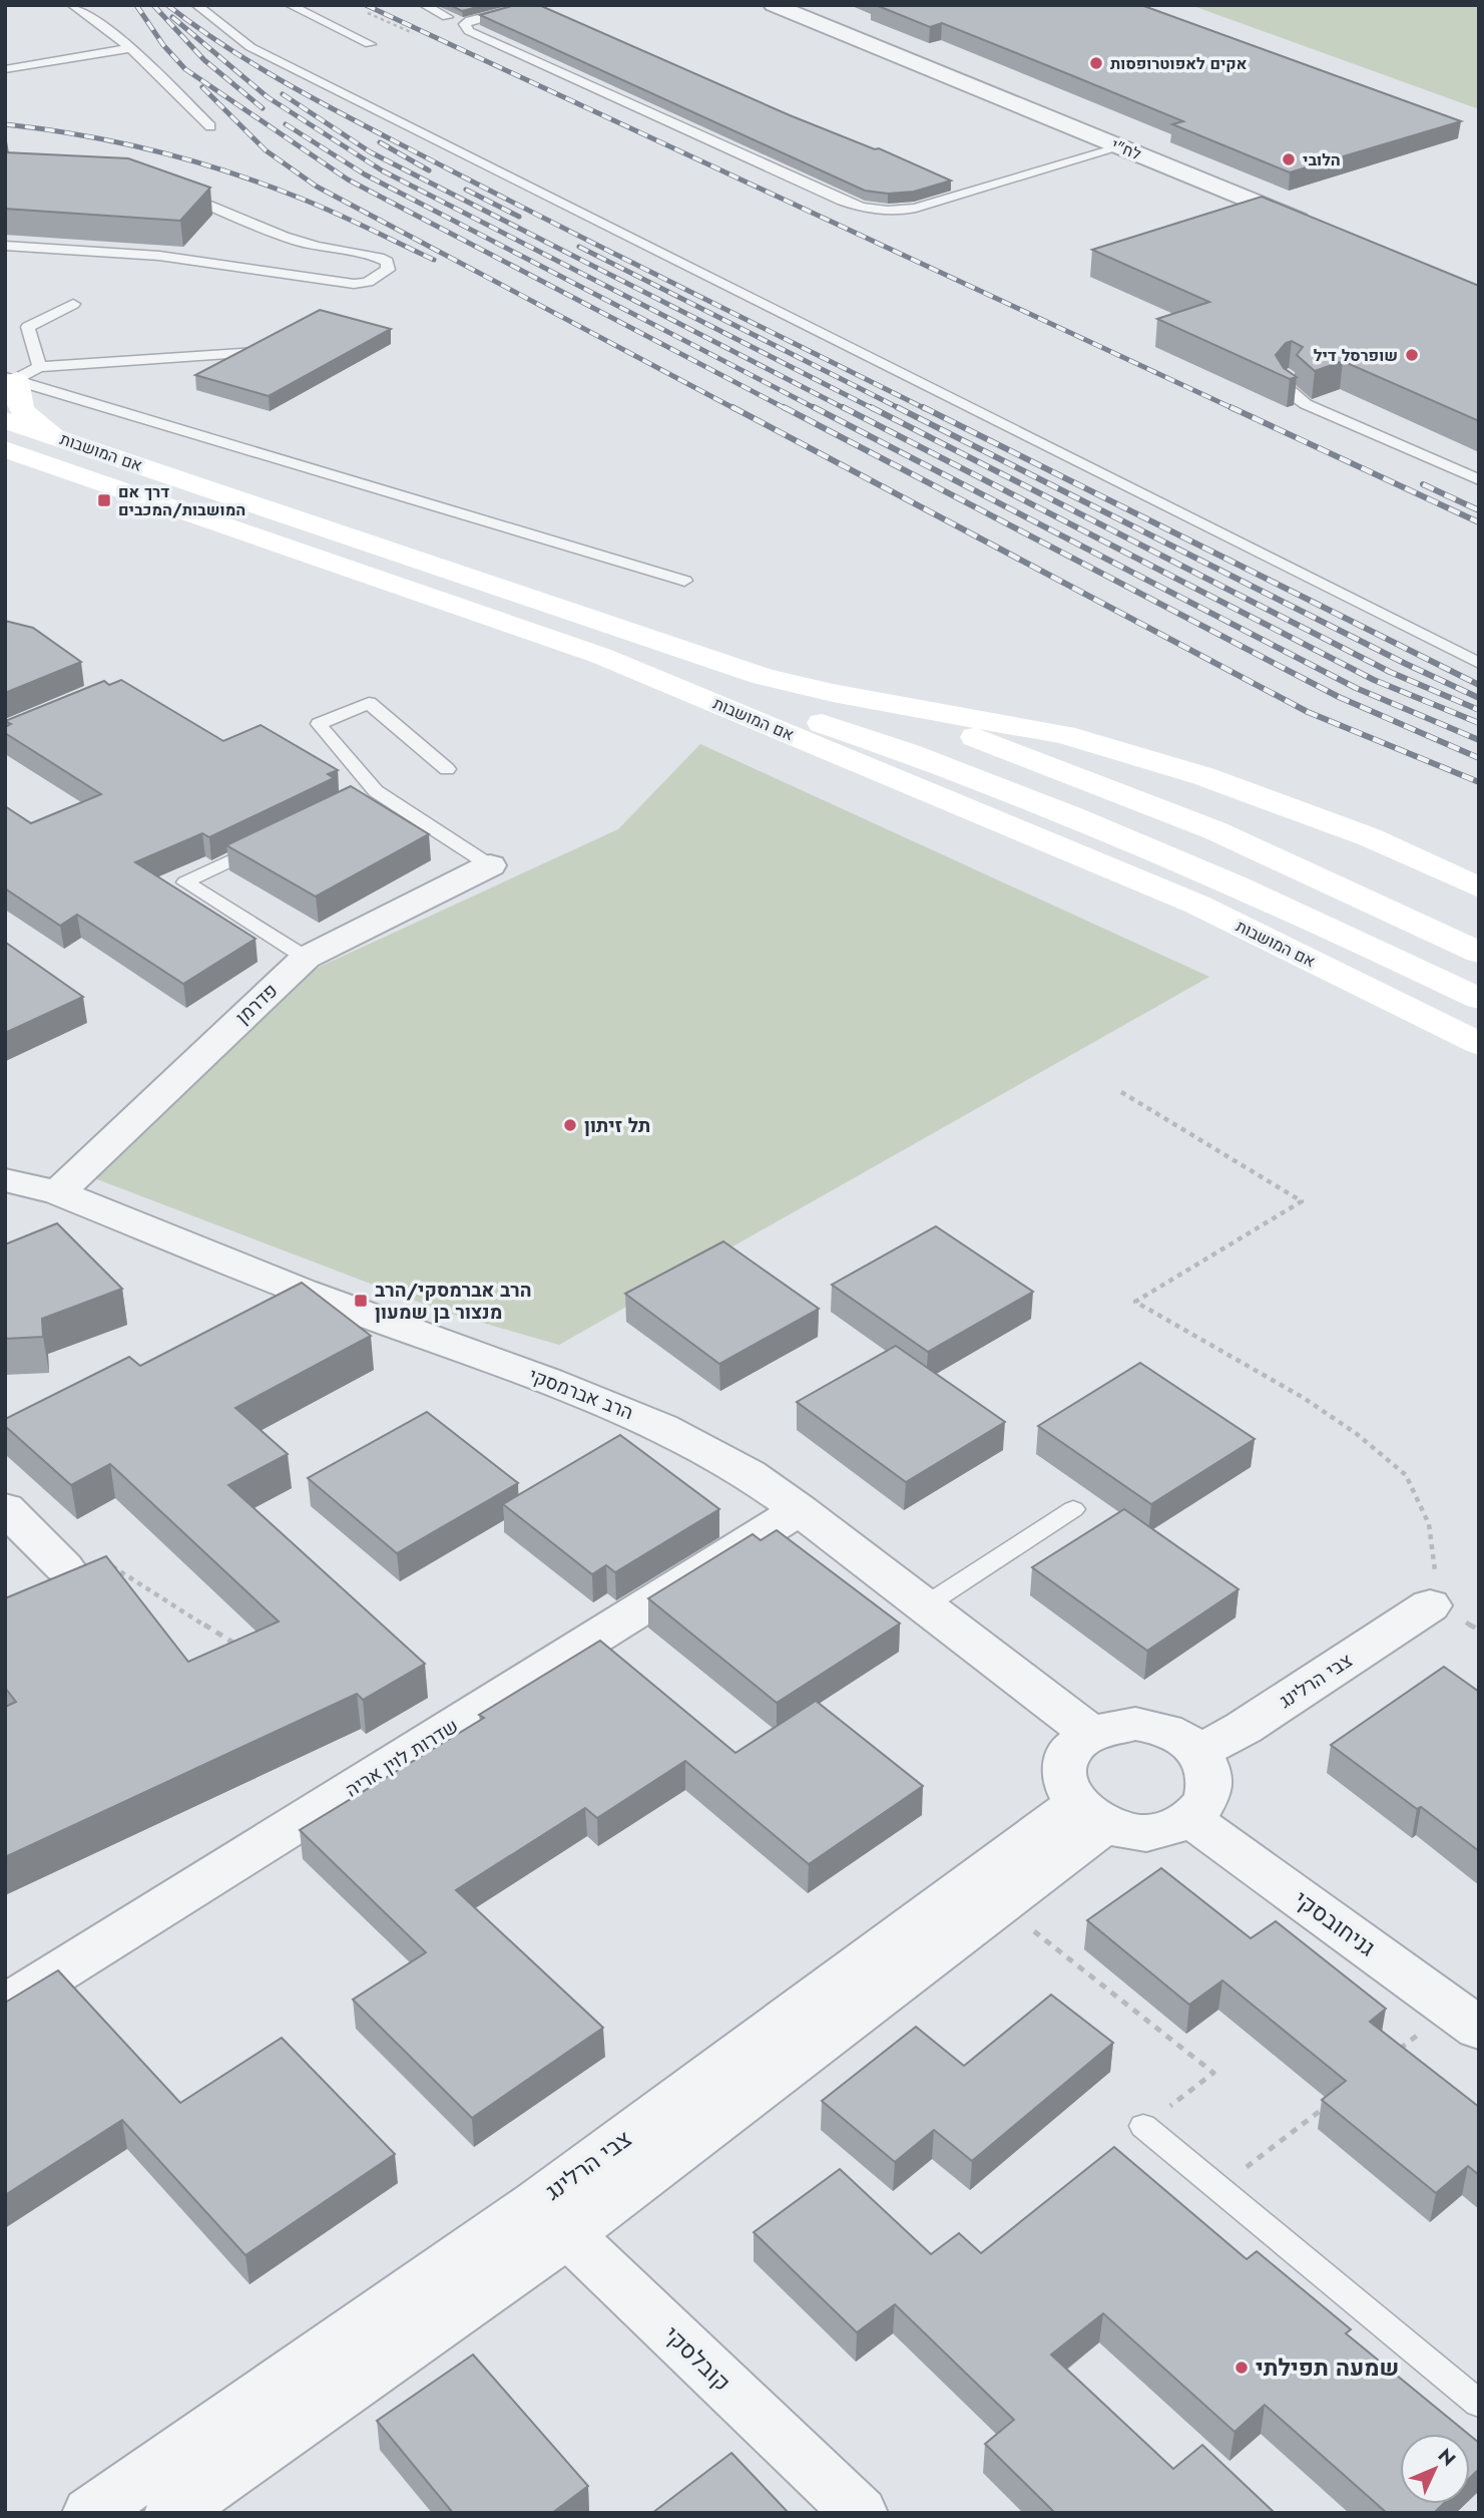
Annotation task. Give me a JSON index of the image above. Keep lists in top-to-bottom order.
{
  "streets": {
    "main road": ["אם המושבות"],
    "street": [
      "לח\"י",
      "פדרמן",
      "הרב אברמסקי",
      "צבי הרלינג",
      "שדרות לוין אריה",
      "גניחובסקי",
      "קובלסקי"
    ]
  },
  "crossings": [
    ["פדרמן", "הרב אברמסקי"],
    ["הרב אברמסקי", "צבי הרלינג"],
    ["הרב אברמסקי", "שדרות לוין אריה"],
    ["הרב אברמסקי", "גניחובסקי"],
    ["צבי הרלינג", "גניחובסקי"],
    ["צבי הרלינג", "קובלסקי"]
  ],
  "places": {
    "other": [
      "אקים לאפוטרופסות",
      "הלובי",
      "שופרסל דיל",
      "תל זיתון",
      "שמעה תפילתי"
    ],
    "transit": ["דרך אם המושבות/המכבים", "הרב אברמסקי/הרב מנצור בן שמעון"]
  },
  "north": "top right"
}
